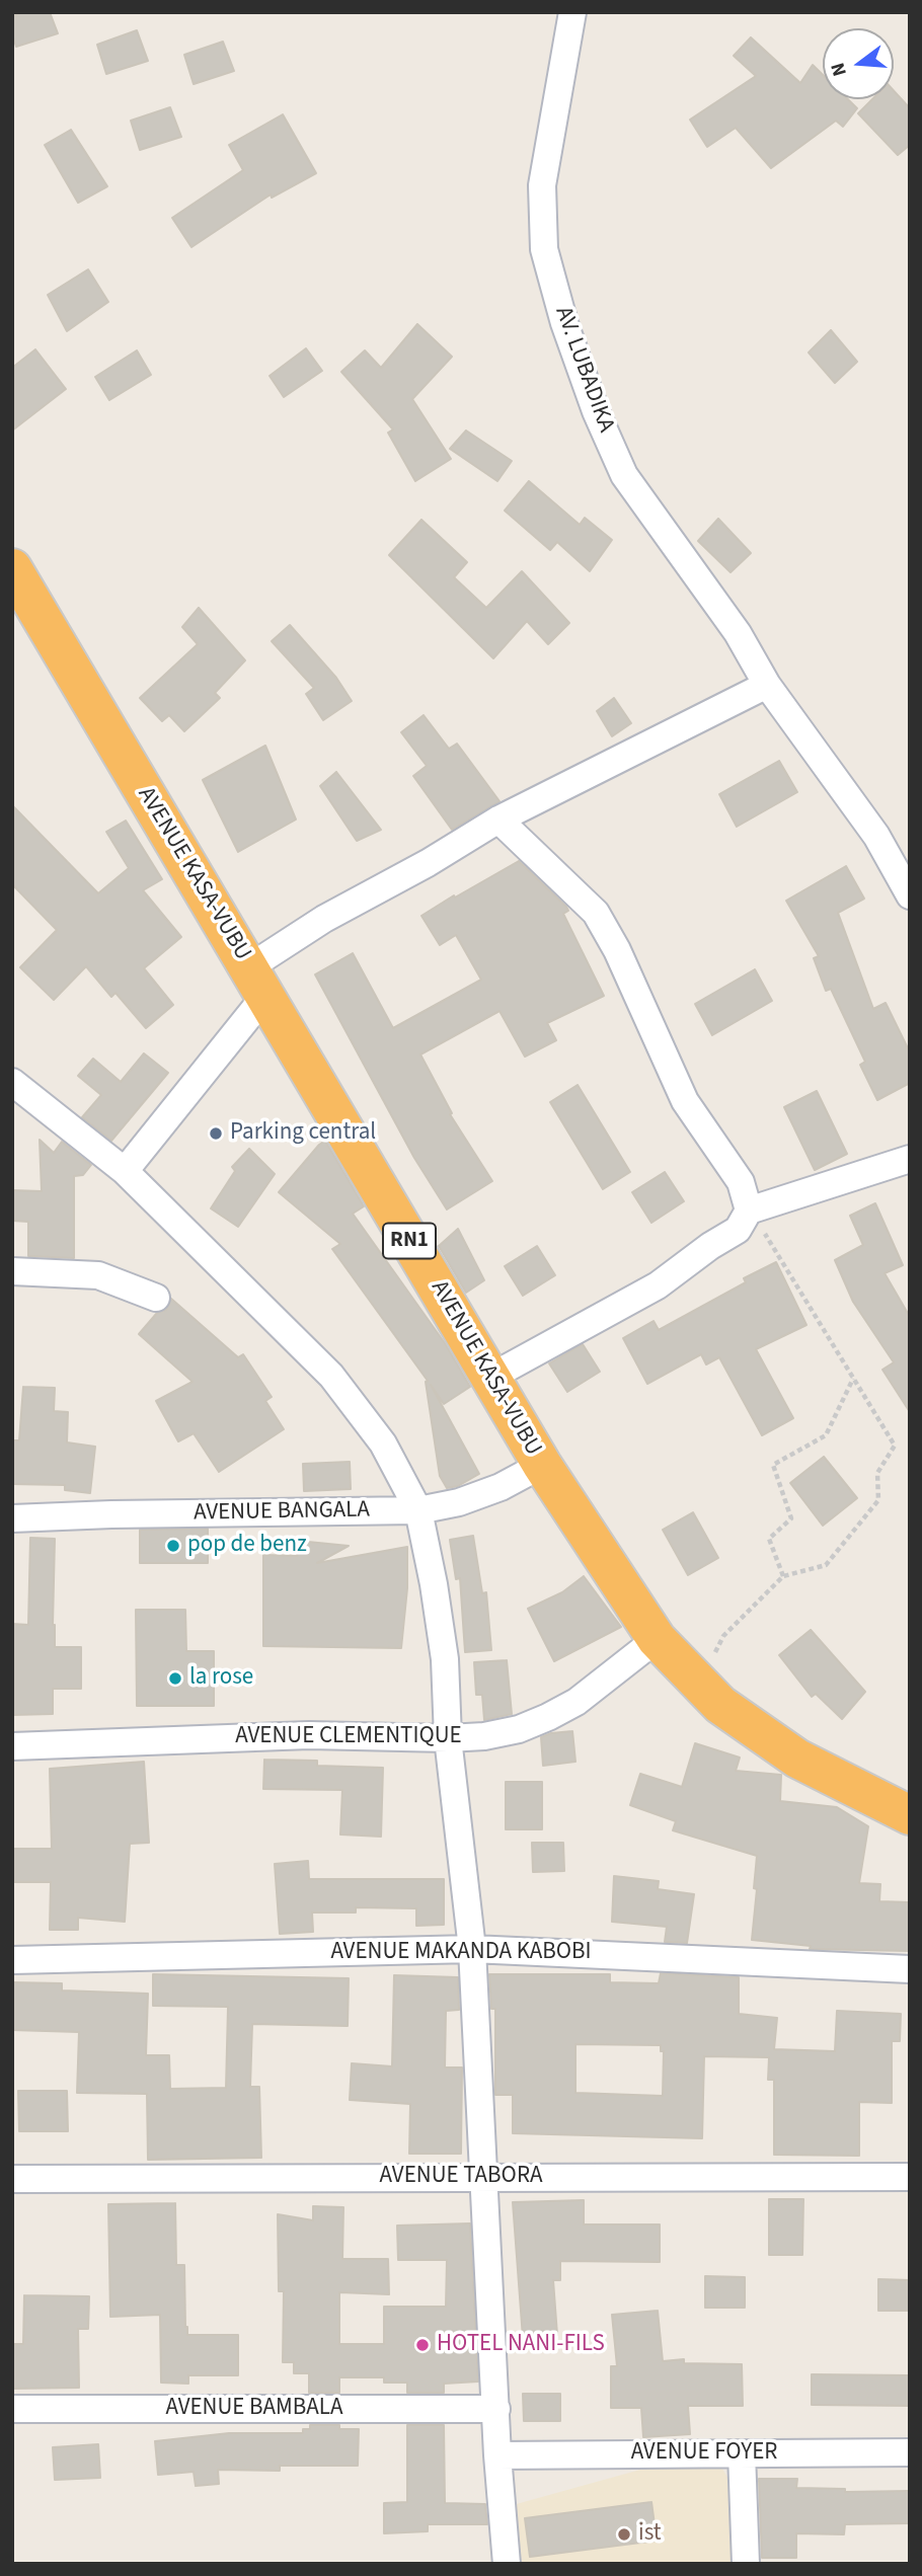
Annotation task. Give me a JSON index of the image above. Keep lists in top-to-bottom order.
{
  "streets": {
    "highway": ["AVENUE KASA-VUBU", "RN1"],
    "street": [
      "AV. LUBADIKA",
      "AVENUE BANGALA",
      "AVENUE CLEMENTIQUE",
      "AVENUE MAKANDA KABOBI",
      "AVENUE TABORA",
      "AVENUE BAMBALA",
      "AVENUE FOYER"
    ]
  },
  "crossings": [
    ["AVENUE KASA-VUBU", "AVENUE BANGALA"],
    ["AVENUE KASA-VUBU", "AVENUE CLEMENTIQUE"]
  ],
  "places": [
    "Parking central",
    "pop de benz",
    "la rose",
    "HOTEL NANI-FILS",
    "ist"
  ],
  "north": "left"
}
